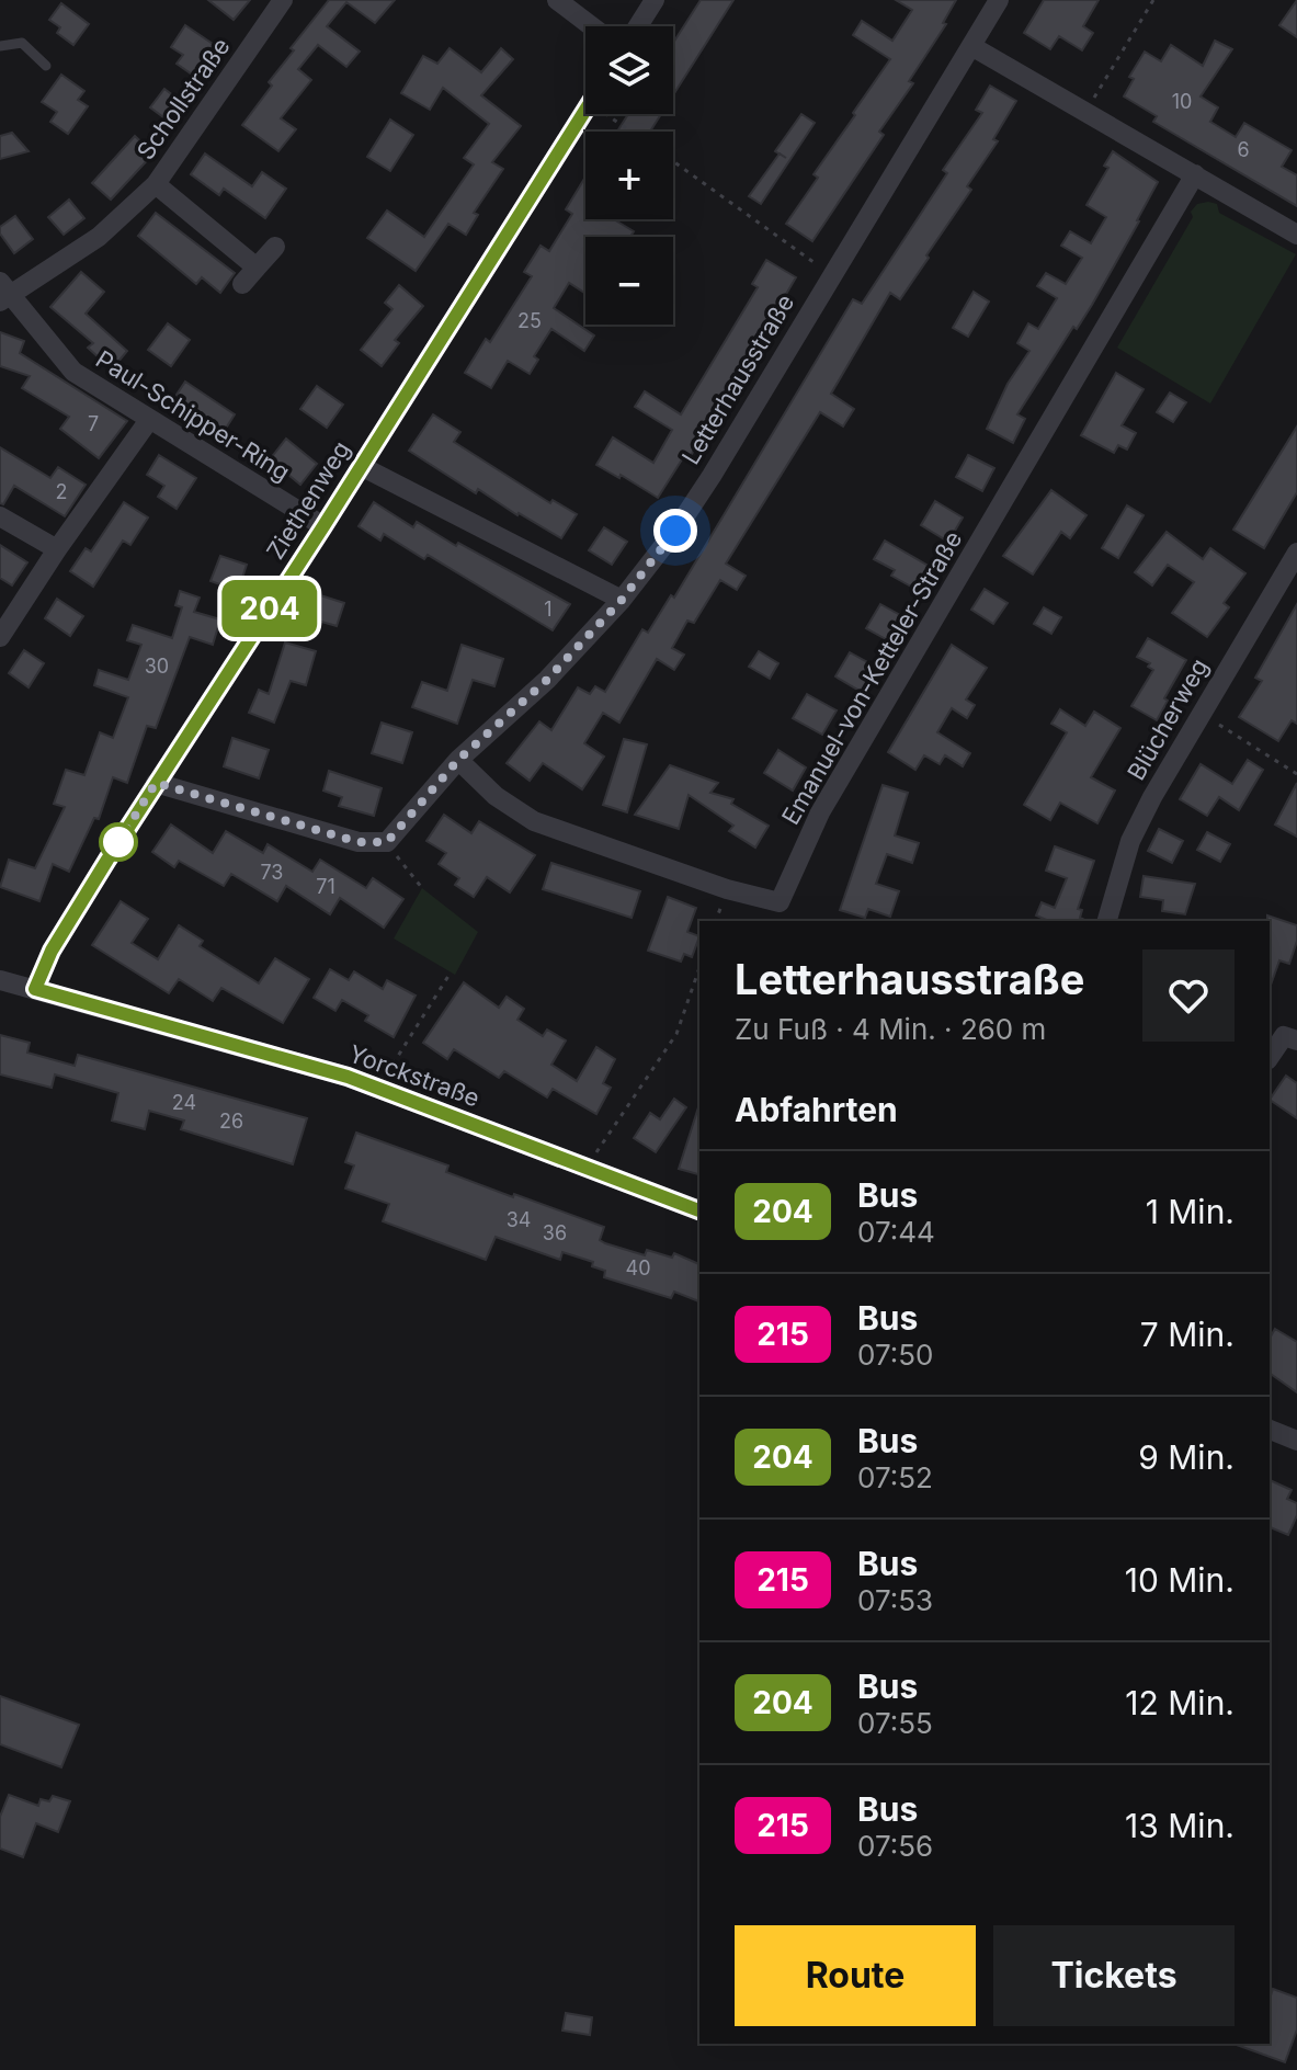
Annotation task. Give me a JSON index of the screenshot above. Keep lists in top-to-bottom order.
{
  "streets": {
    "street": [
      "Schollstraße",
      "Letterhausstraße",
      "Paul-Schipper-Ring",
      "Ziethenweg",
      "Emanuel-von-Ketteler-Straße",
      "Blücherweg",
      "Yorckstraße"
    ]
  },
  "crossings": [
    ["Schollstraße", "Paul-Schipper-Ring"],
    ["Letterhausstraße", "Emanuel-von-Ketteler-Straße"],
    ["Paul-Schipper-Ring", "Ziethenweg"],
    ["Ziethenweg", "Yorckstraße"]
  ],
  "lines": ["bus line 204"],
  "house_numbers": [
    "10",
    "6",
    "25",
    "7",
    "2",
    "1",
    "30",
    "73",
    "71",
    "24",
    "26",
    "34",
    "36",
    "40"
  ],
  "page": {
    "on_map": "204",
    "map_buttons": ["+", "−"],
    "heading": [
      ["Letterhausstraße", "Zu Fuß · 4 Min. · 260 m"],
      "Abfahrten"
    ],
    "list": [
      {
        "mark": "204",
        "name": "Bus",
        "note": "07:44",
        "value": "1 Min."
      },
      {
        "mark": "215",
        "name": "Bus",
        "note": "07:50",
        "value": "7 Min."
      },
      {
        "mark": "204",
        "name": "Bus",
        "note": "07:52",
        "value": "9 Min."
      },
      {
        "mark": "215",
        "name": "Bus",
        "note": "07:53",
        "value": "10 Min."
      },
      {
        "mark": "204",
        "name": "Bus",
        "note": "07:55",
        "value": "12 Min."
      },
      {
        "mark": "215",
        "name": "Bus",
        "note": "07:56",
        "value": "13 Min."
      }
    ],
    "buttons": ["Route", "Tickets"]
  }
}
